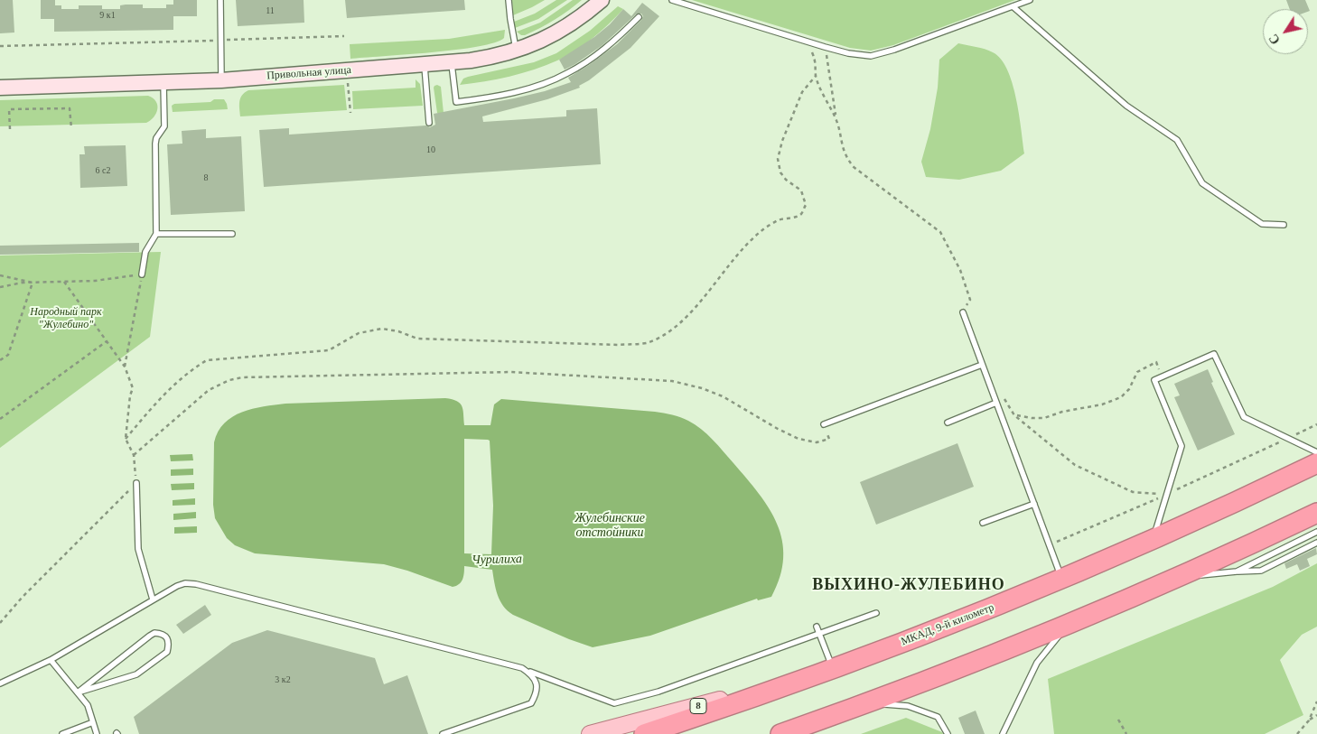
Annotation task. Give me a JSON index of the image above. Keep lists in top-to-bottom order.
{
  "streets": {
    "highway": ["МКАД, 9-й километр"],
    "main road": ["Привольная улица", "8"]
  },
  "crossings": [
    ["МКАД, 9-й километр", "8"]
  ],
  "districts": ["ВЫХИНО-ЖУЛЕБИНО"],
  "water": ["Жулебинские отстойники", "Чурилиха"],
  "parks": ["Народный парк \"Жулебино\""],
  "house_numbers": [
    "11",
    "9 к1",
    "10",
    "6 с2",
    "8",
    "3 к2"
  ],
  "north": "bottom left"
}
